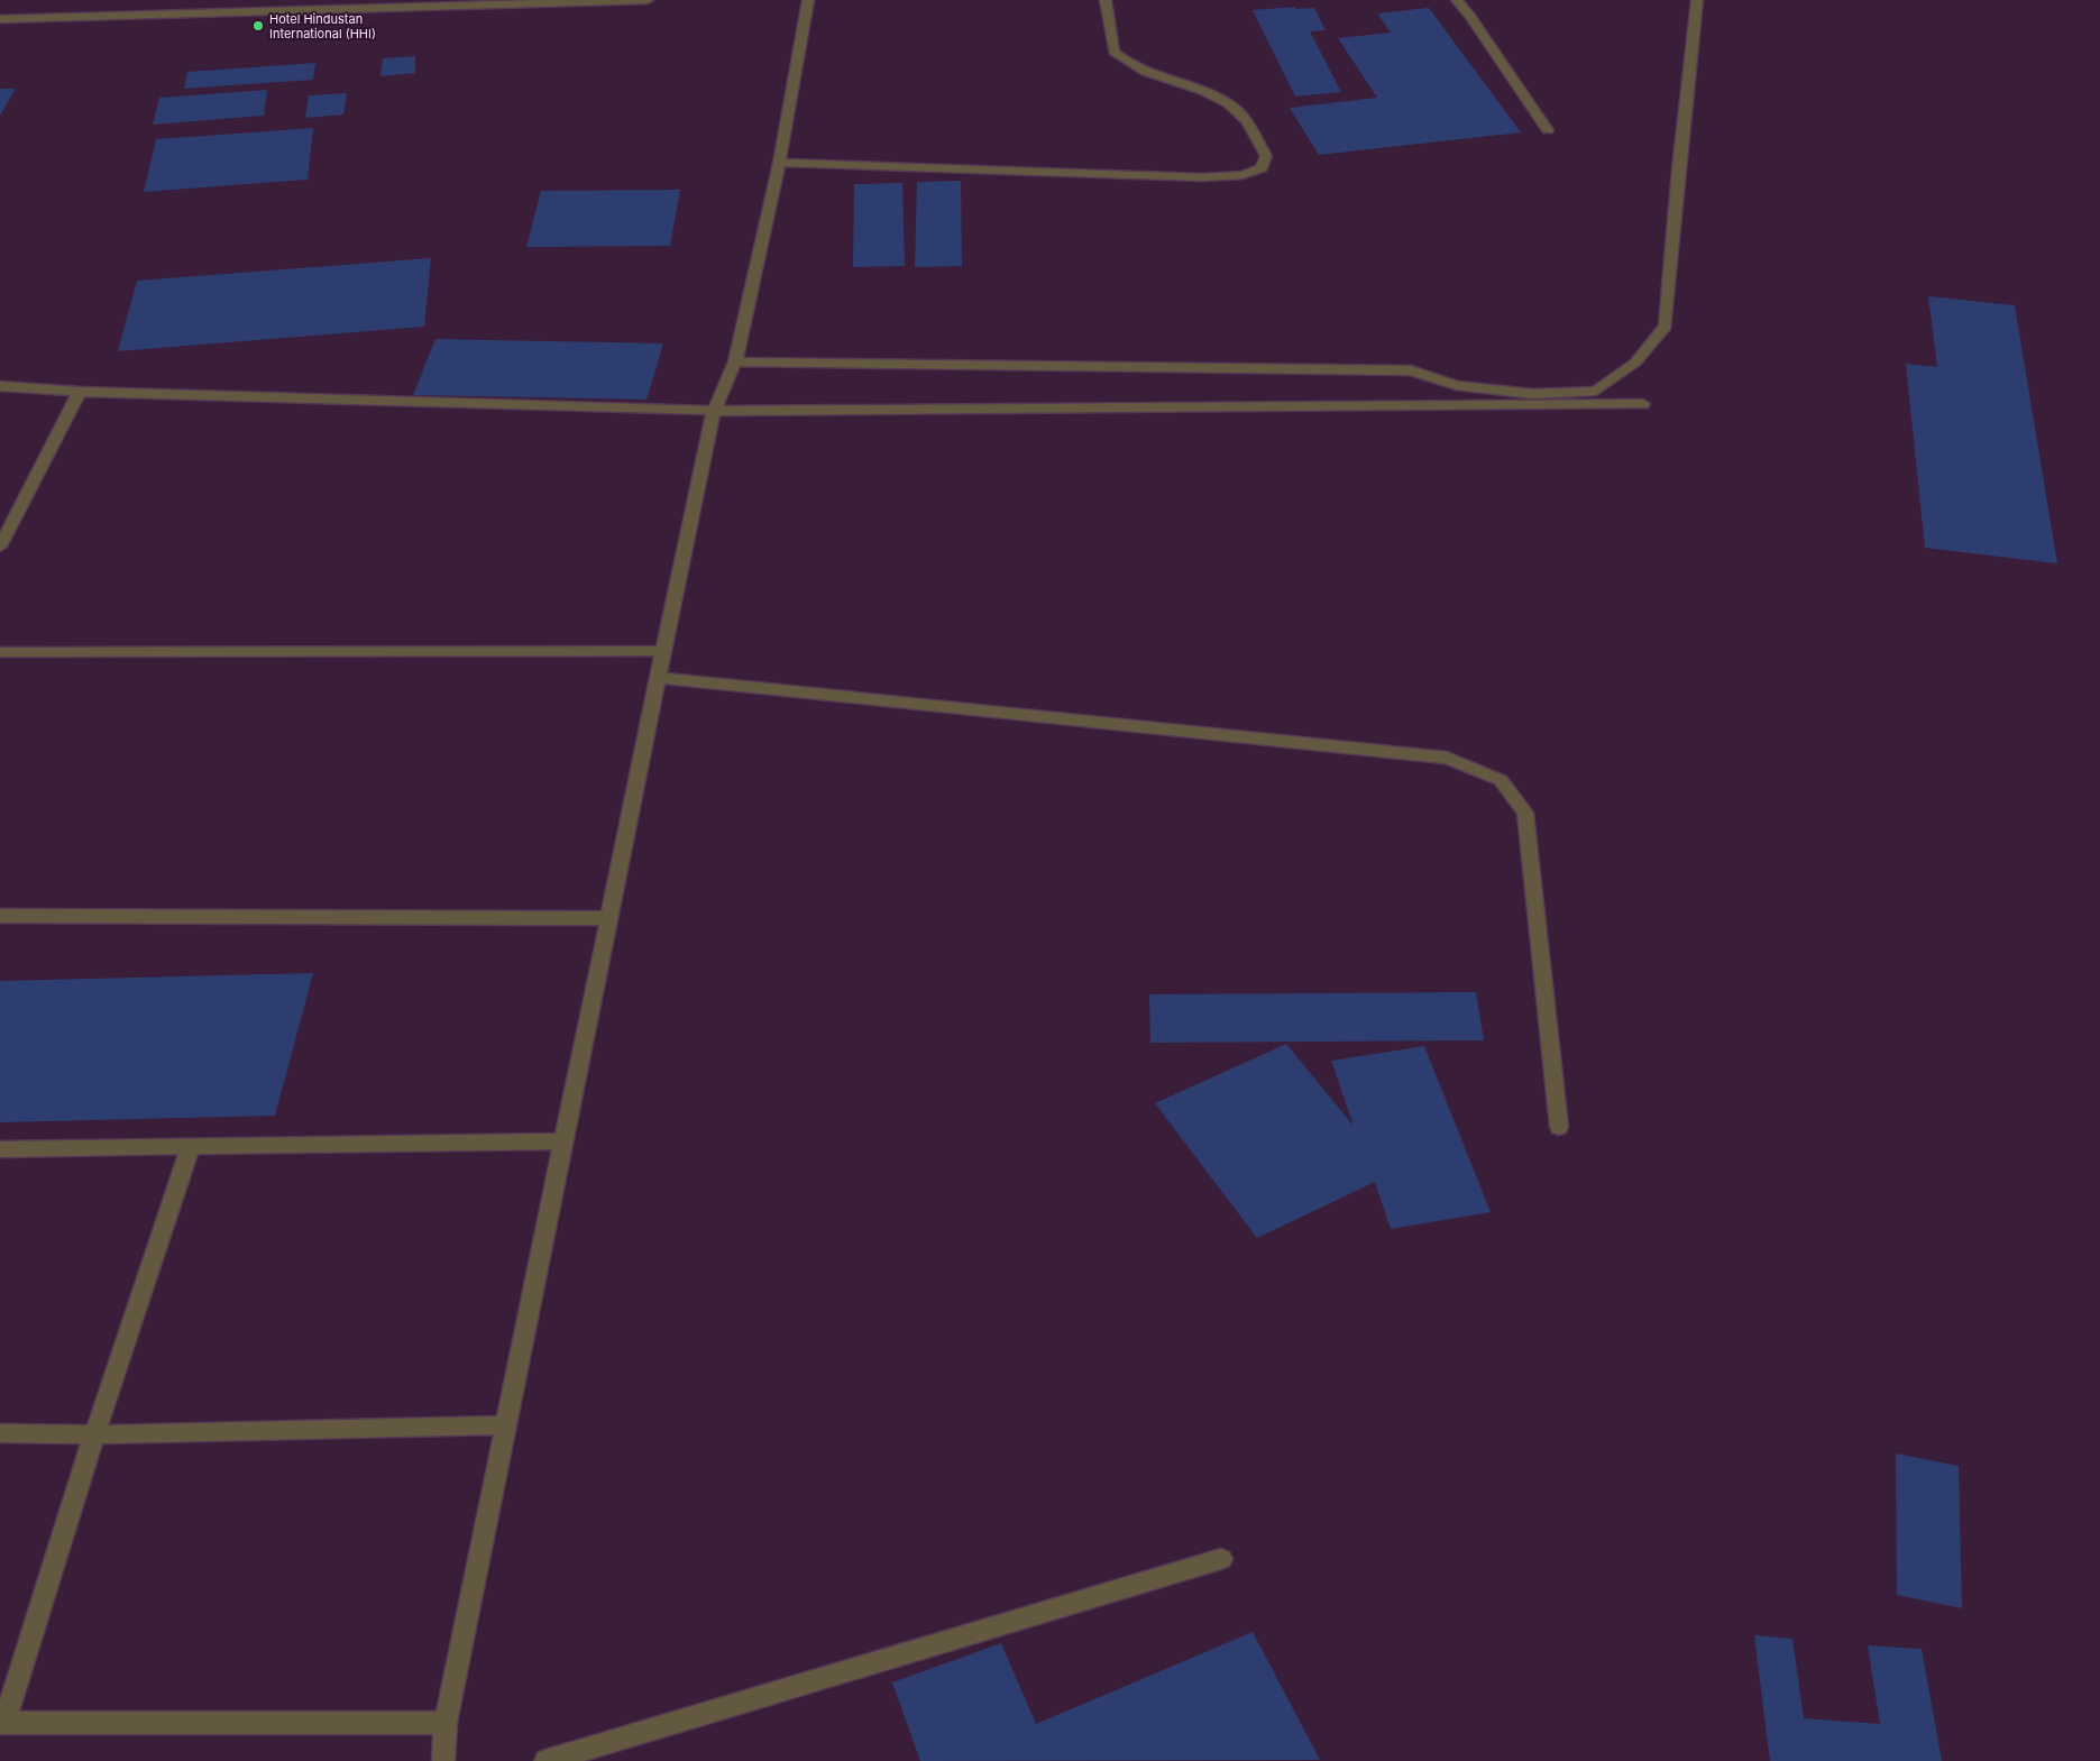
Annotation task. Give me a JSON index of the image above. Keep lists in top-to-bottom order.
{
  "places": ["Hotel Hindustan International (HHI)"]
}
